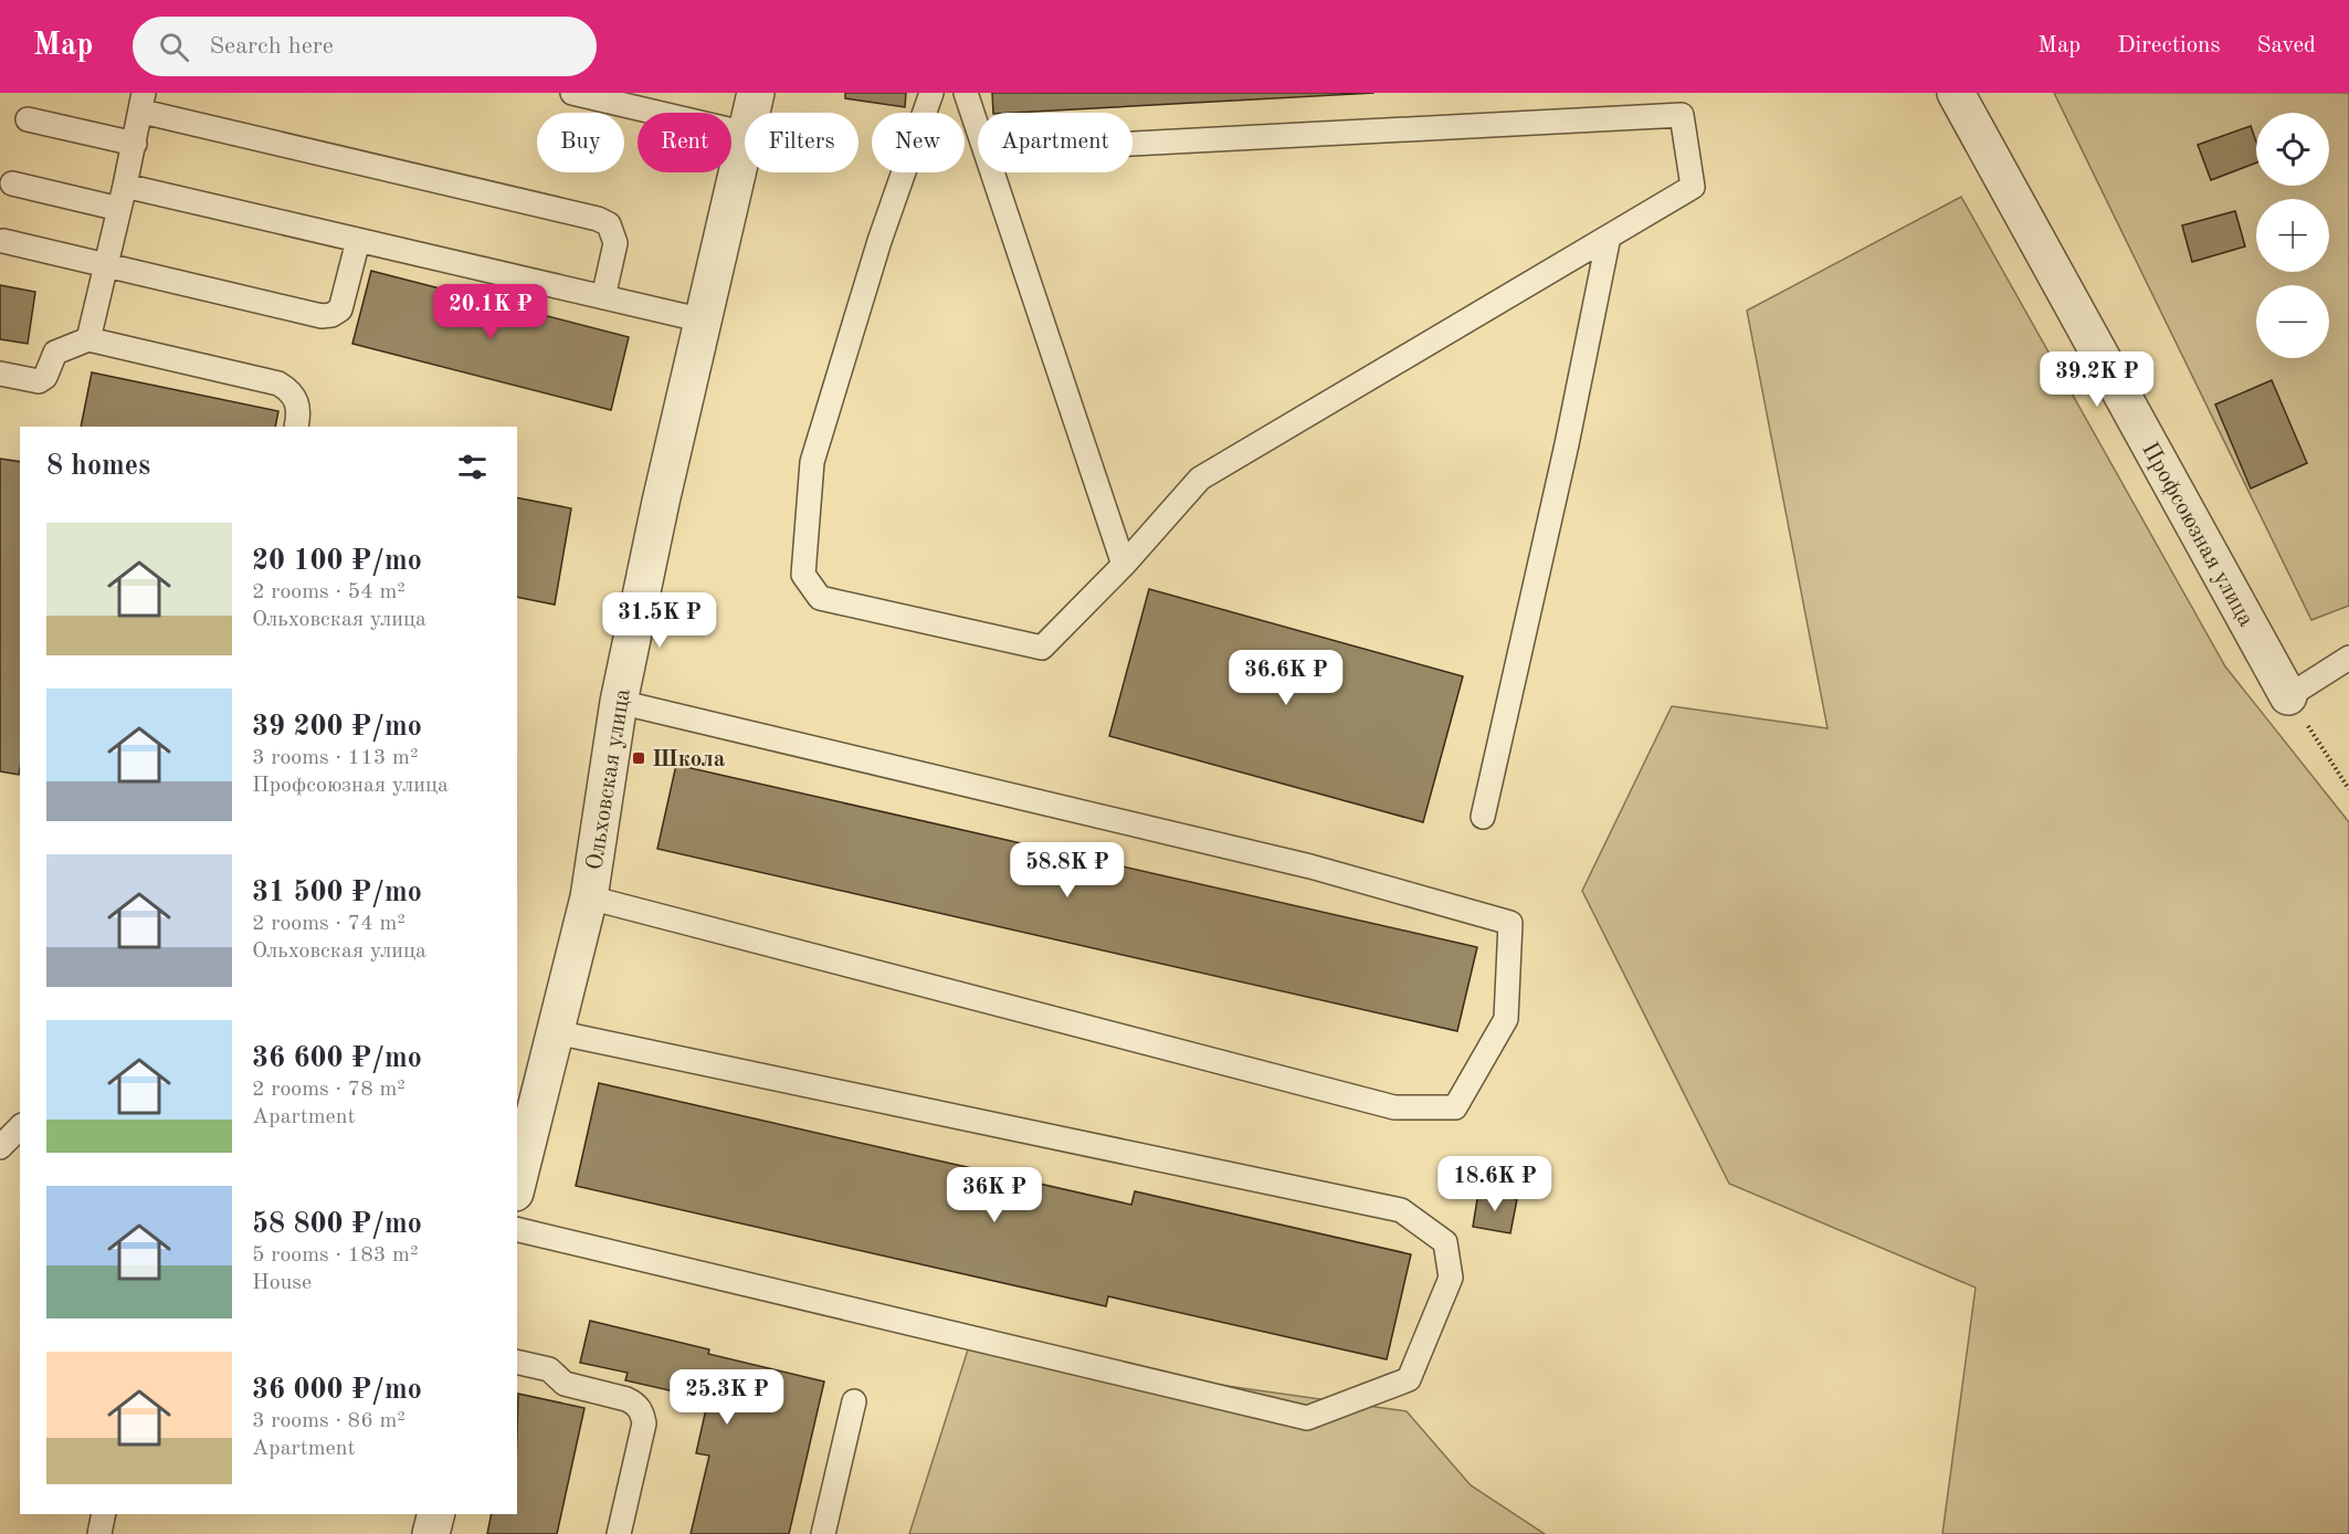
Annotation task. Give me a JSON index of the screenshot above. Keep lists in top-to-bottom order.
{
  "streets": {
    "street": ["Профсоюзная улица", "Ольховская улица"]
  },
  "places": {
    "transit": ["Школа"]
  },
  "page": {
    "header": "Map",
    "search": "Search here",
    "nav": ["Map", "Directions", "Saved"],
    "map_buttons": ["+", "−"],
    "chip": [
      "Buy",
      "Rent",
      "Filters",
      "New",
      "Apartment"
    ],
    "price": [
      "20.1K ₽",
      "39.2K ₽",
      "31.5K ₽",
      "36.6K ₽",
      "58.8K ₽",
      "18.6K ₽",
      "36K ₽",
      "25.3K ₽"
    ],
    "heading": "8 homes",
    "list": [
      {
        "name": "20 100 ₽/mo",
        "note": "2 rooms · 54 m² · Ольховская улица"
      },
      {
        "name": "39 200 ₽/mo",
        "note": "3 rooms · 113 m² · Профсоюзная улица"
      },
      {
        "name": "31 500 ₽/mo",
        "note": "2 rooms · 74 m² · Ольховская улица"
      },
      {
        "name": "36 600 ₽/mo",
        "note": "2 rooms · 78 m² · Apartment"
      },
      {
        "name": "58 800 ₽/mo",
        "note": "5 rooms · 183 m² · House"
      },
      {
        "name": "36 000 ₽/mo",
        "note": "3 rooms · 86 m² · Apartment"
      }
    ]
  }
}
